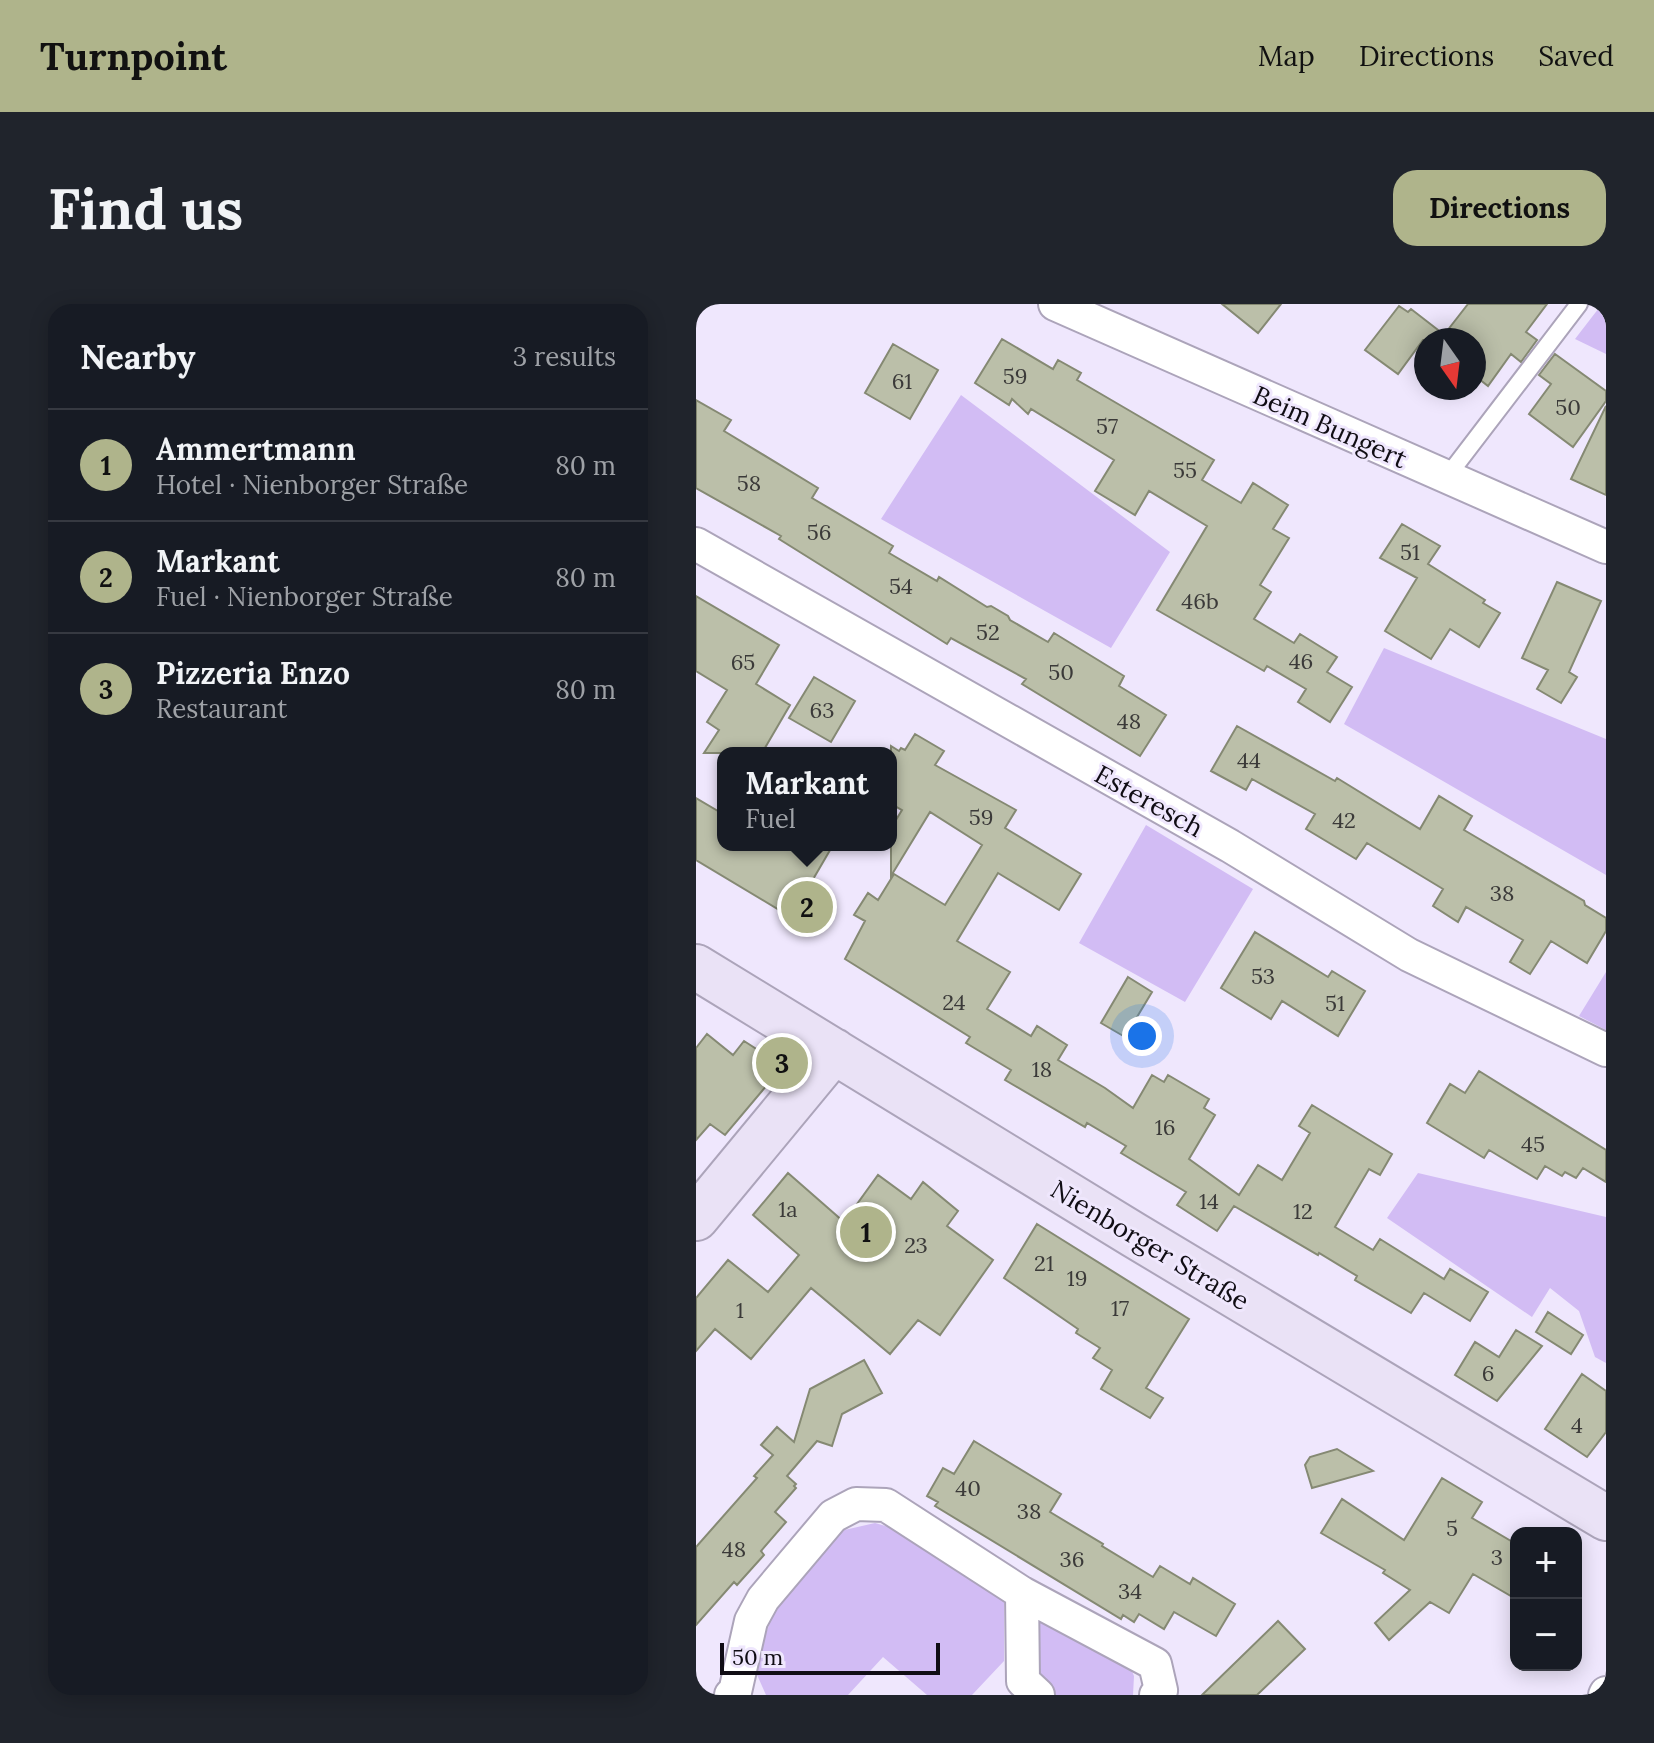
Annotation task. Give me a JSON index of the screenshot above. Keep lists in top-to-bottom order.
{
  "streets": {
    "main road": ["Nienborger Straße"],
    "street": ["Beim Bungert", "Esteresch"]
  },
  "house_numbers": [
    "59",
    "61",
    "50",
    "57",
    "55",
    "58",
    "56",
    "51",
    "54",
    "46b",
    "52",
    "46",
    "65",
    "50",
    "63",
    "48",
    "44",
    "59",
    "42",
    "38",
    "53",
    "24",
    "51",
    "18",
    "16",
    "45",
    "14",
    "1a",
    "12",
    "23",
    "21",
    "19",
    "17",
    "1",
    "6",
    "4",
    "40",
    "38",
    "5",
    "48",
    "3",
    "36",
    "34"
  ],
  "scale_bar": "50 m",
  "north": "bottom",
  "page": {
    "header": "Turnpoint",
    "nav": ["Map", "Directions", "Saved"],
    "buttons": "Directions",
    "title": "Find us",
    "heading": ["Nearby", "3 results"],
    "list": [
      {
        "mark": "1",
        "name": "Ammertmann",
        "note": "Hotel · Nienborger Straße",
        "value": "80 m"
      },
      {
        "mark": "2",
        "name": "Markant",
        "note": "Fuel · Nienborger Straße",
        "value": "80 m"
      },
      {
        "mark": "3",
        "name": "Pizzeria Enzo",
        "note": "Restaurant",
        "value": "80 m"
      }
    ],
    "popup": ["Markant", "Fuel"],
    "pins": ["2", "3", "1"],
    "map_buttons": ["+", "−"],
    "scale": "50 m"
  }
}
